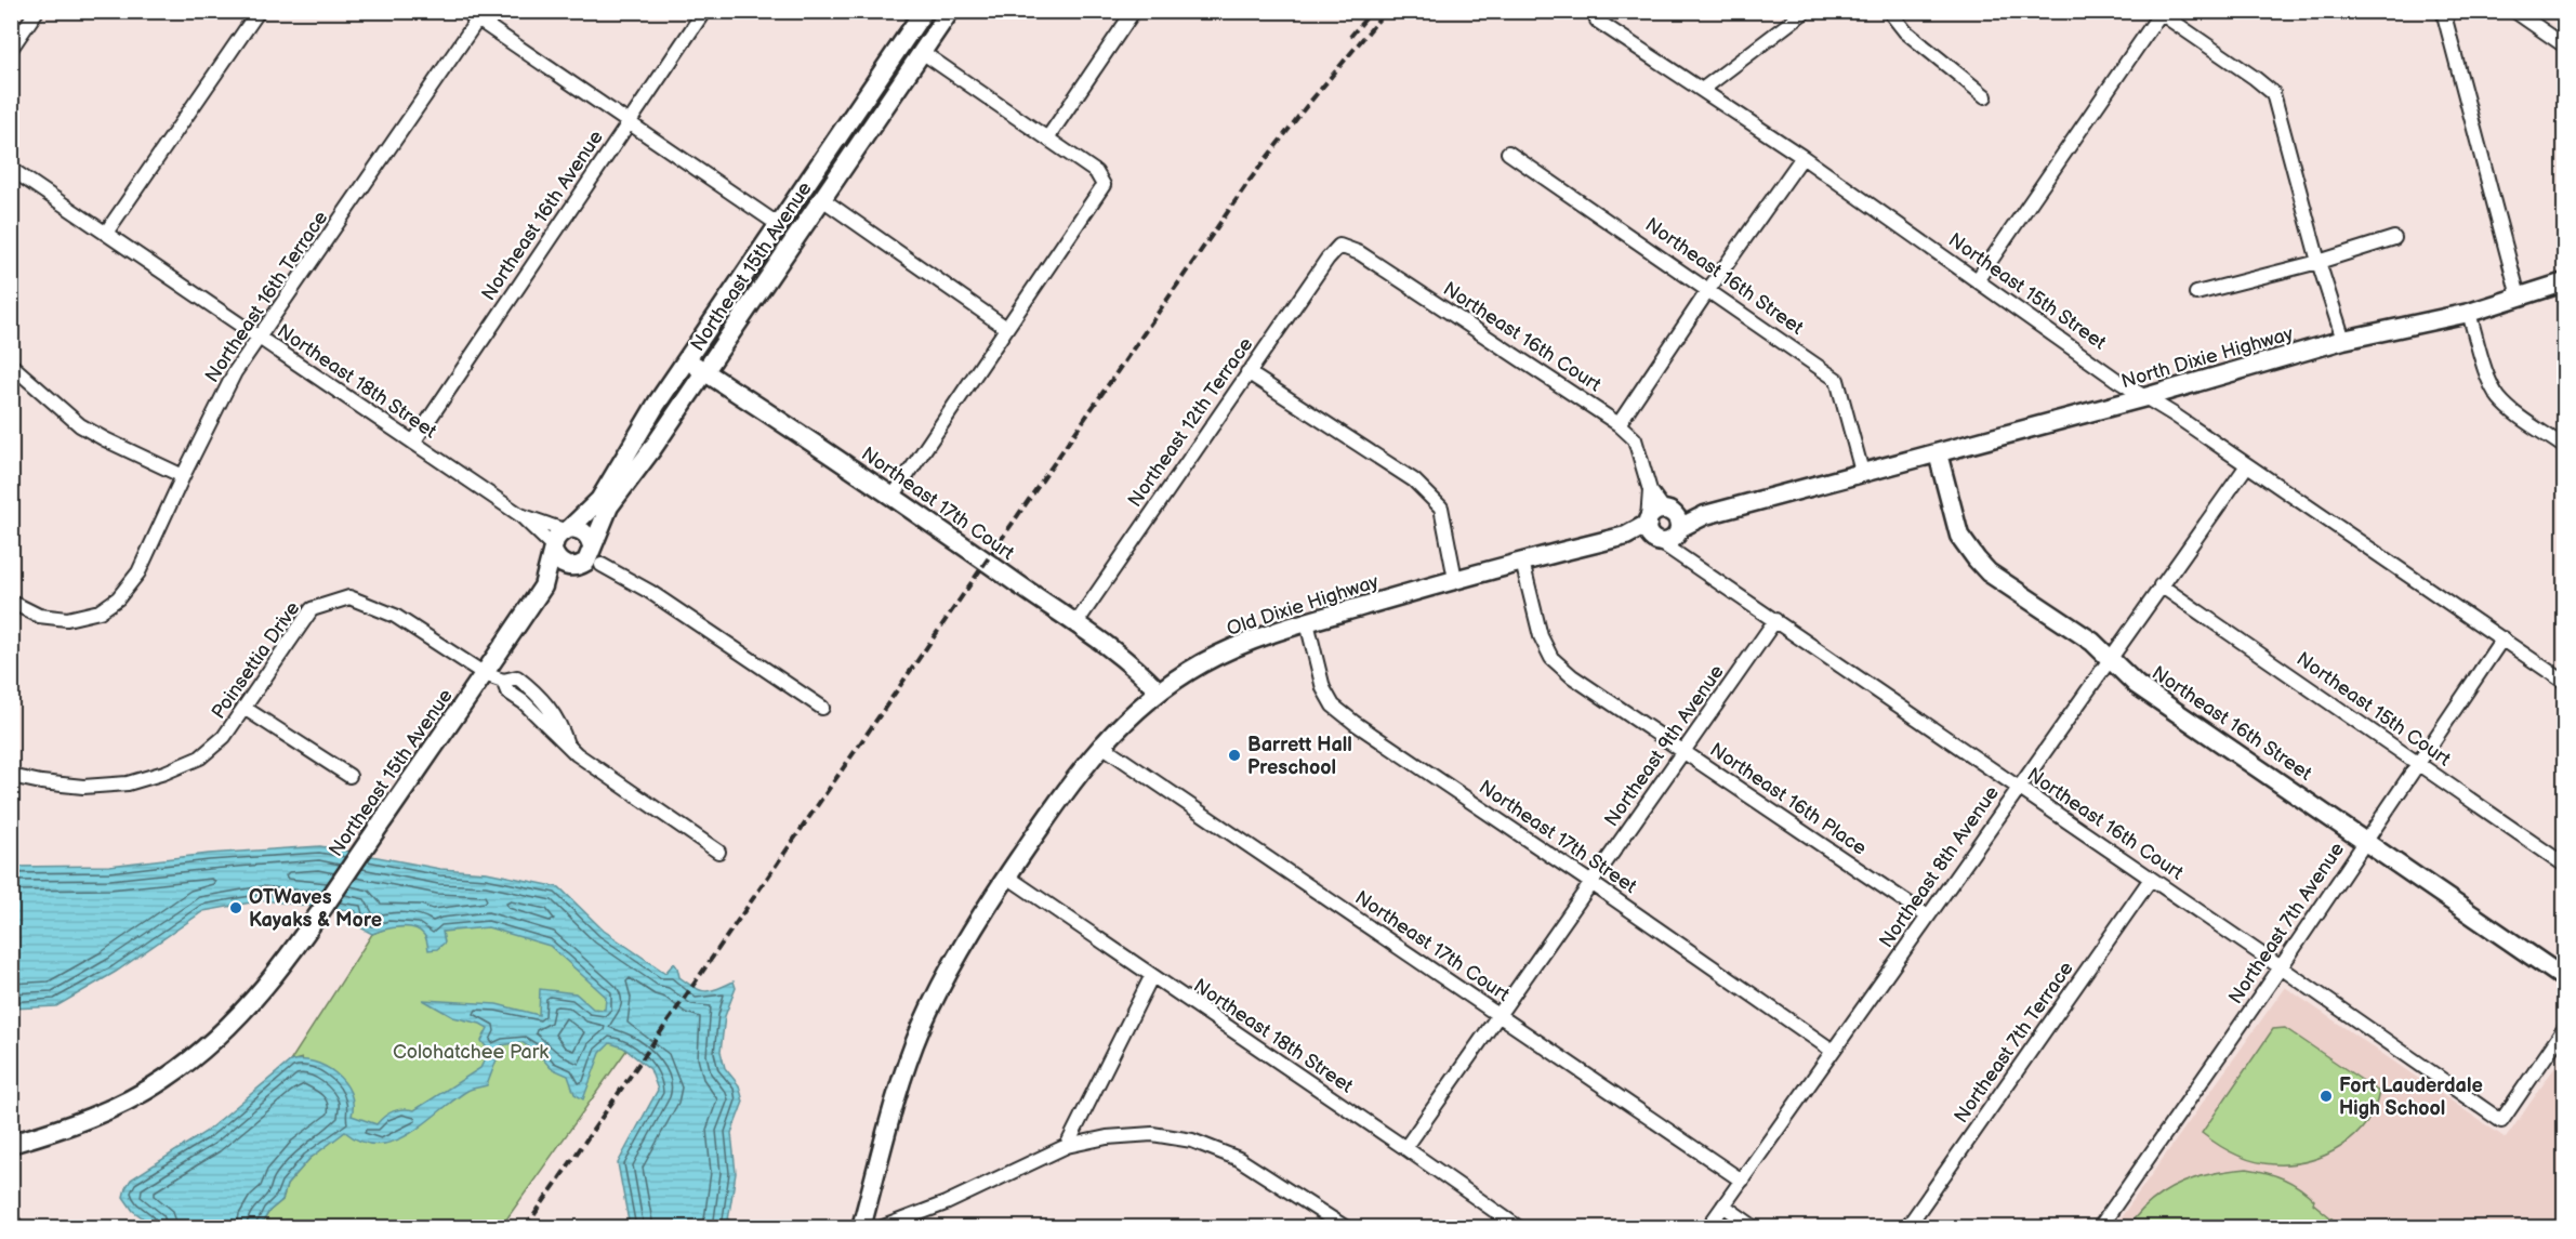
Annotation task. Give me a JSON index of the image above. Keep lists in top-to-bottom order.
{
  "streets": {
    "street": [
      "Northeast 16th Avenue",
      "Northeast 15th Avenue",
      "Northeast 16th Street",
      "Northeast 15th Street",
      "Northeast 16th Terrace",
      "Northeast 16th Court",
      "North Dixie Highway",
      "Northeast 18th Street",
      "Northeast 12th Terrace",
      "Northeast 17th Court",
      "Old Dixie Highway",
      "Poinsettia Drive",
      "Northeast 15th Court",
      "Northeast 9th Avenue",
      "Northeast 16th Place",
      "Northeast 17th Street",
      "Northeast 8th Avenue",
      "Northeast 7th Avenue",
      "Northeast 7th Terrace"
    ]
  },
  "crossings": [
    ["Northeast 16th Avenue", "Northeast 18th Street"],
    ["Northeast 15th Avenue", "Northeast 18th Street"],
    ["Northeast 15th Avenue", "Northeast 17th Court"],
    ["Northeast 15th Avenue", "Poinsettia Drive"],
    ["Northeast 16th Street", "North Dixie Highway"],
    ["Northeast 16th Street", "Old Dixie Highway"],
    ["Northeast 16th Street", "Northeast 8th Avenue"],
    ["Northeast 16th Street", "Northeast 7th Avenue"],
    ["Northeast 15th Street", "North Dixie Highway"],
    ["Northeast 15th Street", "Northeast 8th Avenue"],
    ["Northeast 15th Street", "Northeast 7th Avenue"],
    ["Northeast 16th Terrace", "Northeast 18th Street"],
    ["Northeast 16th Court", "Northeast 12th Terrace"],
    ["Northeast 16th Court", "Old Dixie Highway"],
    ["Northeast 16th Court", "Northeast 9th Avenue"],
    ["Northeast 16th Court", "Northeast 8th Avenue"],
    ["Northeast 16th Court", "Northeast 7th Avenue"],
    ["Northeast 16th Court", "Northeast 7th Terrace"],
    ["North Dixie Highway", "Old Dixie Highway"],
    ["Northeast 18th Street", "Old Dixie Highway"],
    ["Northeast 18th Street", "Northeast 9th Avenue"],
    ["Northeast 12th Terrace", "Northeast 17th Court"],
    ["Northeast 17th Court", "Old Dixie Highway"],
    ["Northeast 17th Court", "Northeast 9th Avenue"],
    ["Northeast 17th Court", "Northeast 8th Avenue"],
    ["Old Dixie Highway", "Northeast 16th Place"],
    ["Old Dixie Highway", "Northeast 17th Street"],
    ["Northeast 15th Court", "Northeast 8th Avenue"],
    ["Northeast 15th Court", "Northeast 7th Avenue"],
    ["Northeast 9th Avenue", "Northeast 16th Place"],
    ["Northeast 9th Avenue", "Northeast 17th Street"],
    ["Northeast 16th Place", "Northeast 8th Avenue"],
    ["Northeast 17th Street", "Northeast 8th Avenue"]
  ],
  "parks": ["Colohatchee Park"],
  "places": ["Barrett Hall Preschool", "OTWaves Kayaks & More", "Fort Lauderdale High School"]
}
